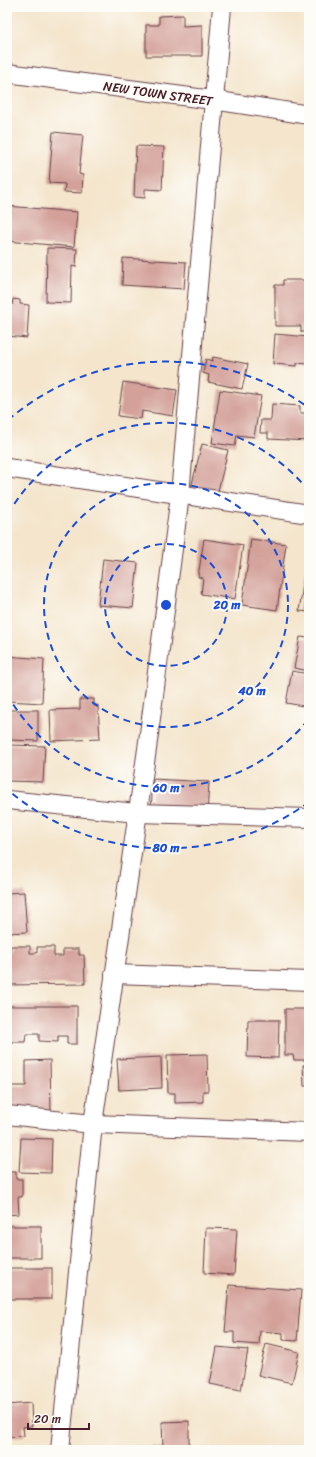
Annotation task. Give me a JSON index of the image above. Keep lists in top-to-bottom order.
{
  "streets": {
    "street": ["NEW TOWN STREET"]
  },
  "scale_bar": "20 m",
  "rings": [
    "20 m",
    "40 m",
    "60 m",
    "80 m"
  ]
}
